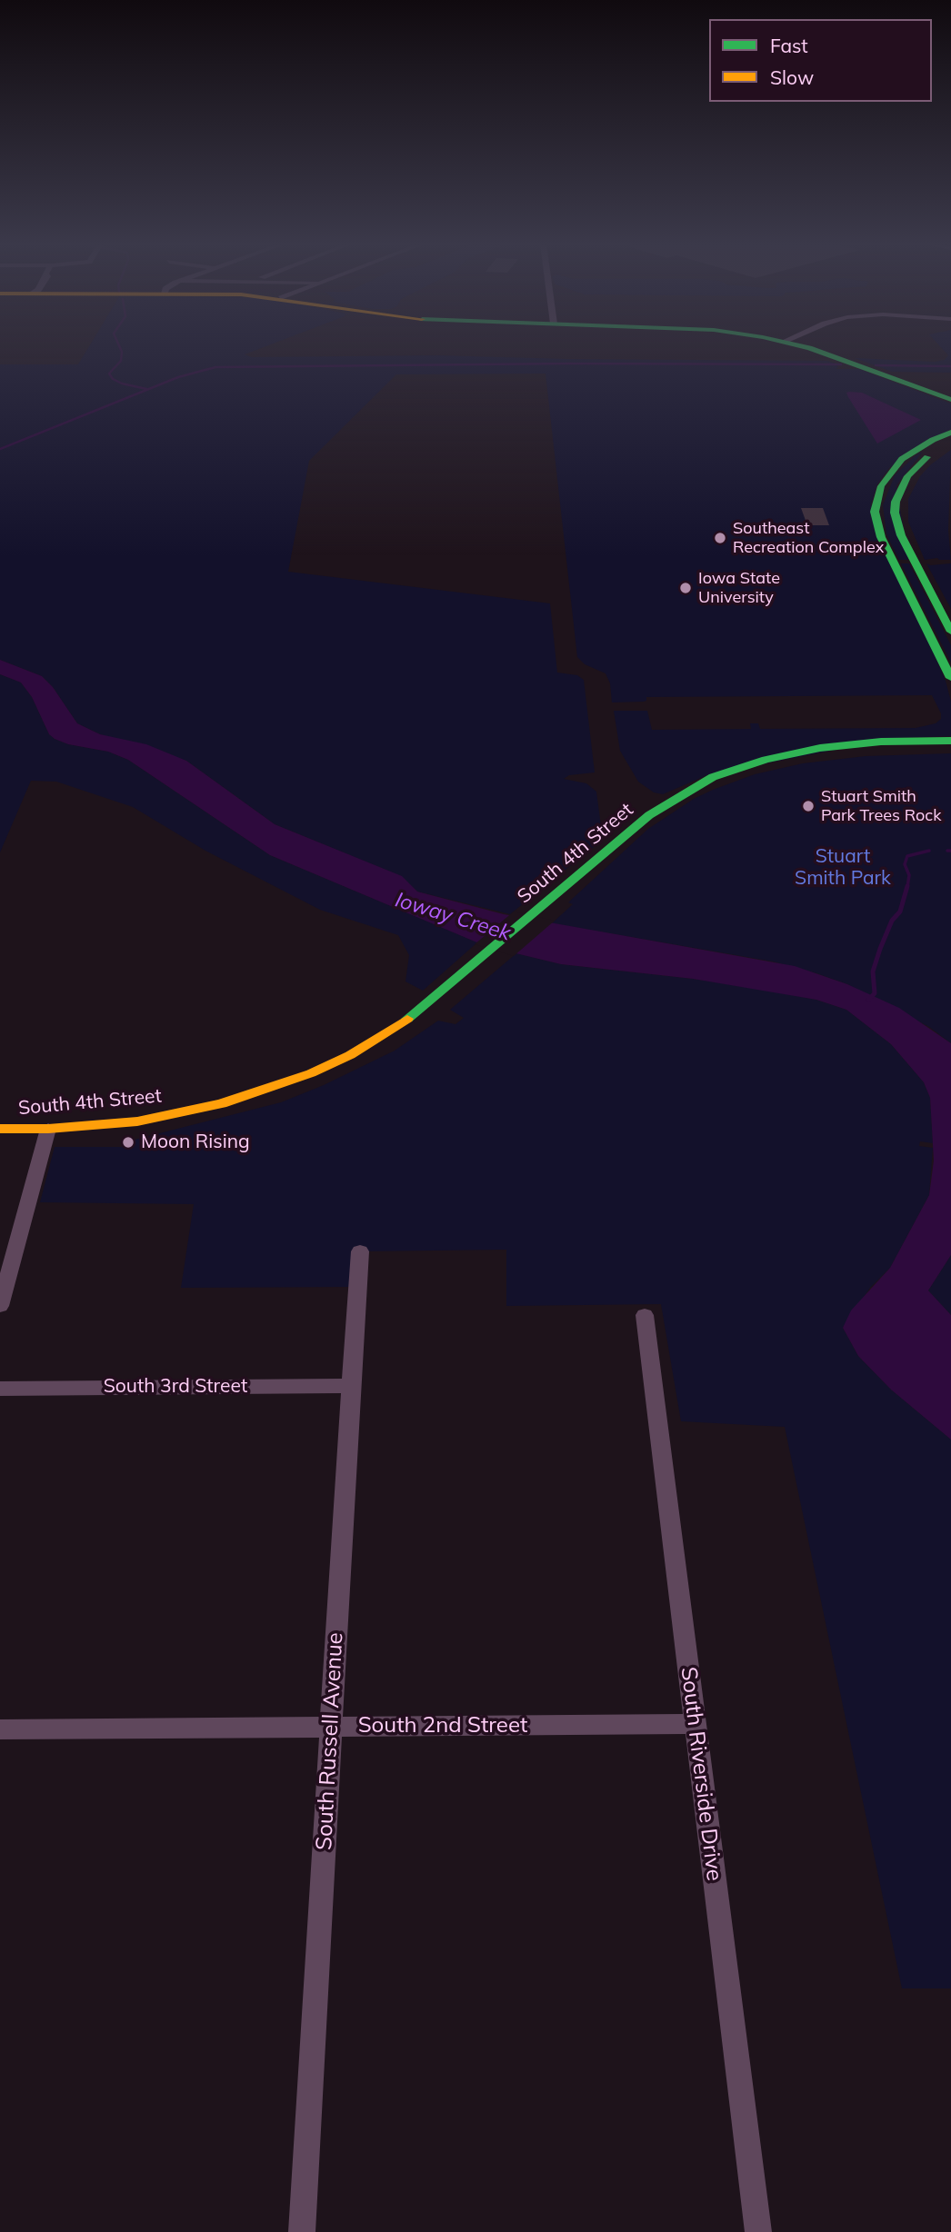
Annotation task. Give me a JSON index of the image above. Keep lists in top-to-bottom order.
{
  "streets": {
    "main road": ["South 4th Street"],
    "street": [
      "South 3rd Street",
      "South 2nd Street",
      "South Russell Avenue",
      "South Riverside Drive"
    ]
  },
  "crossings": [
    ["South 3rd Street", "South Russell Avenue"],
    ["South 2nd Street", "South Russell Avenue"],
    ["South 2nd Street", "South Riverside Drive"]
  ],
  "water": ["Ioway Creek"],
  "parks": ["Stuart Smith Park"],
  "places": [
    "Southeast Recreation Complex",
    "Iowa State University",
    "Stuart Smith Park Trees Rock",
    "Moon Rising"
  ],
  "legend": ["Fast", "Slow"]
}
